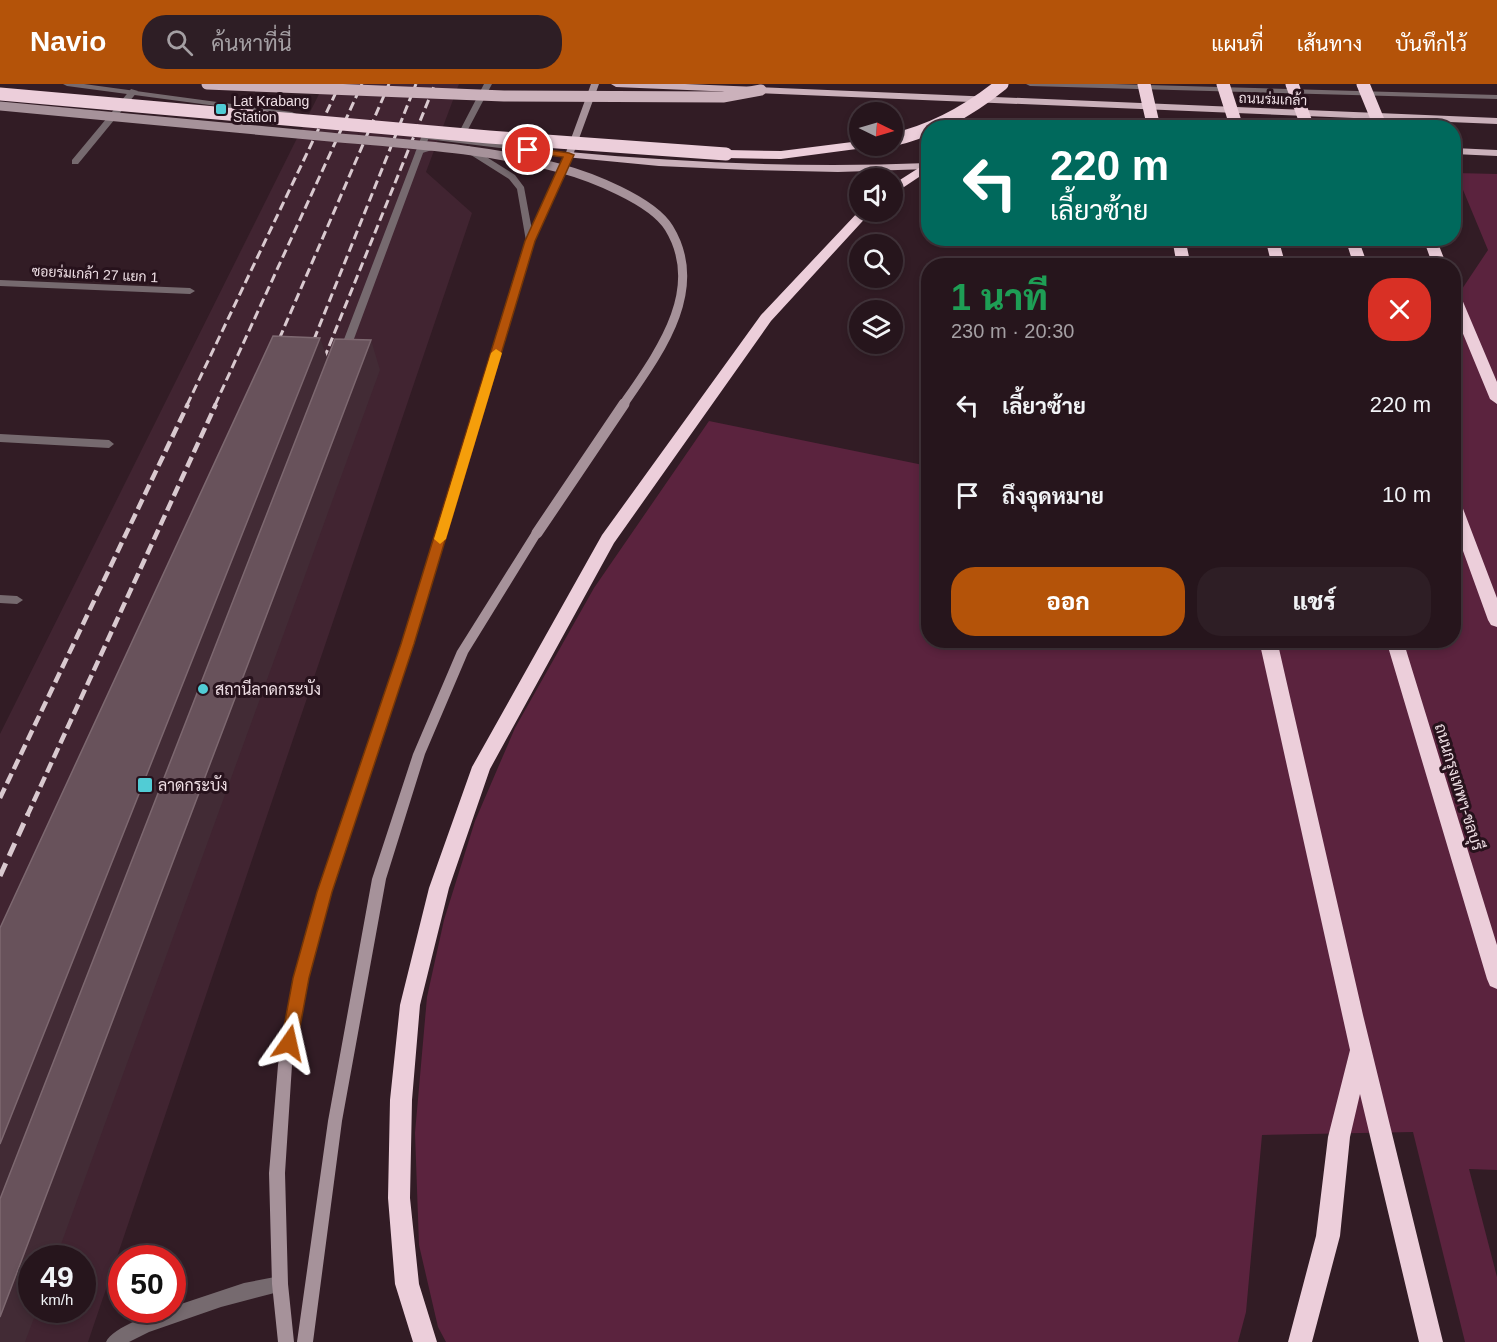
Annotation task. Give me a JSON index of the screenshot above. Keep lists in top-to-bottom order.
{
  "streets": {
    "highway": ["ถนนกรุงเทพฯ-ชลบุรี"],
    "main road": ["ถนนร่มเกล้า"],
    "street": ["ซอยร่มเกล้า 27 แยก 1"]
  },
  "places": {
    "transit": ["Lat Krabang Station", "ลาดกระบัง"],
    "other": ["สถานีลาดกระบัง"]
  },
  "north": "right",
  "page": {
    "header": "Navio",
    "search": "ค้นหาที่นี่",
    "nav": ["แผนที่", "เส้นทาง", "บันทึกไว้"],
    "turn": ["220 m", "เลี้ยวซ้าย"],
    "heading": ["1 นาที", "230 m · 20:30"],
    "list": [
      {
        "name": "เลี้ยวซ้าย",
        "value": "220 m"
      },
      {
        "name": "ถึงจุดหมาย",
        "value": "10 m"
      }
    ],
    "buttons": ["ออก", "แชร์"],
    "speed": "49 km/h",
    "limit": "50"
  }
}
